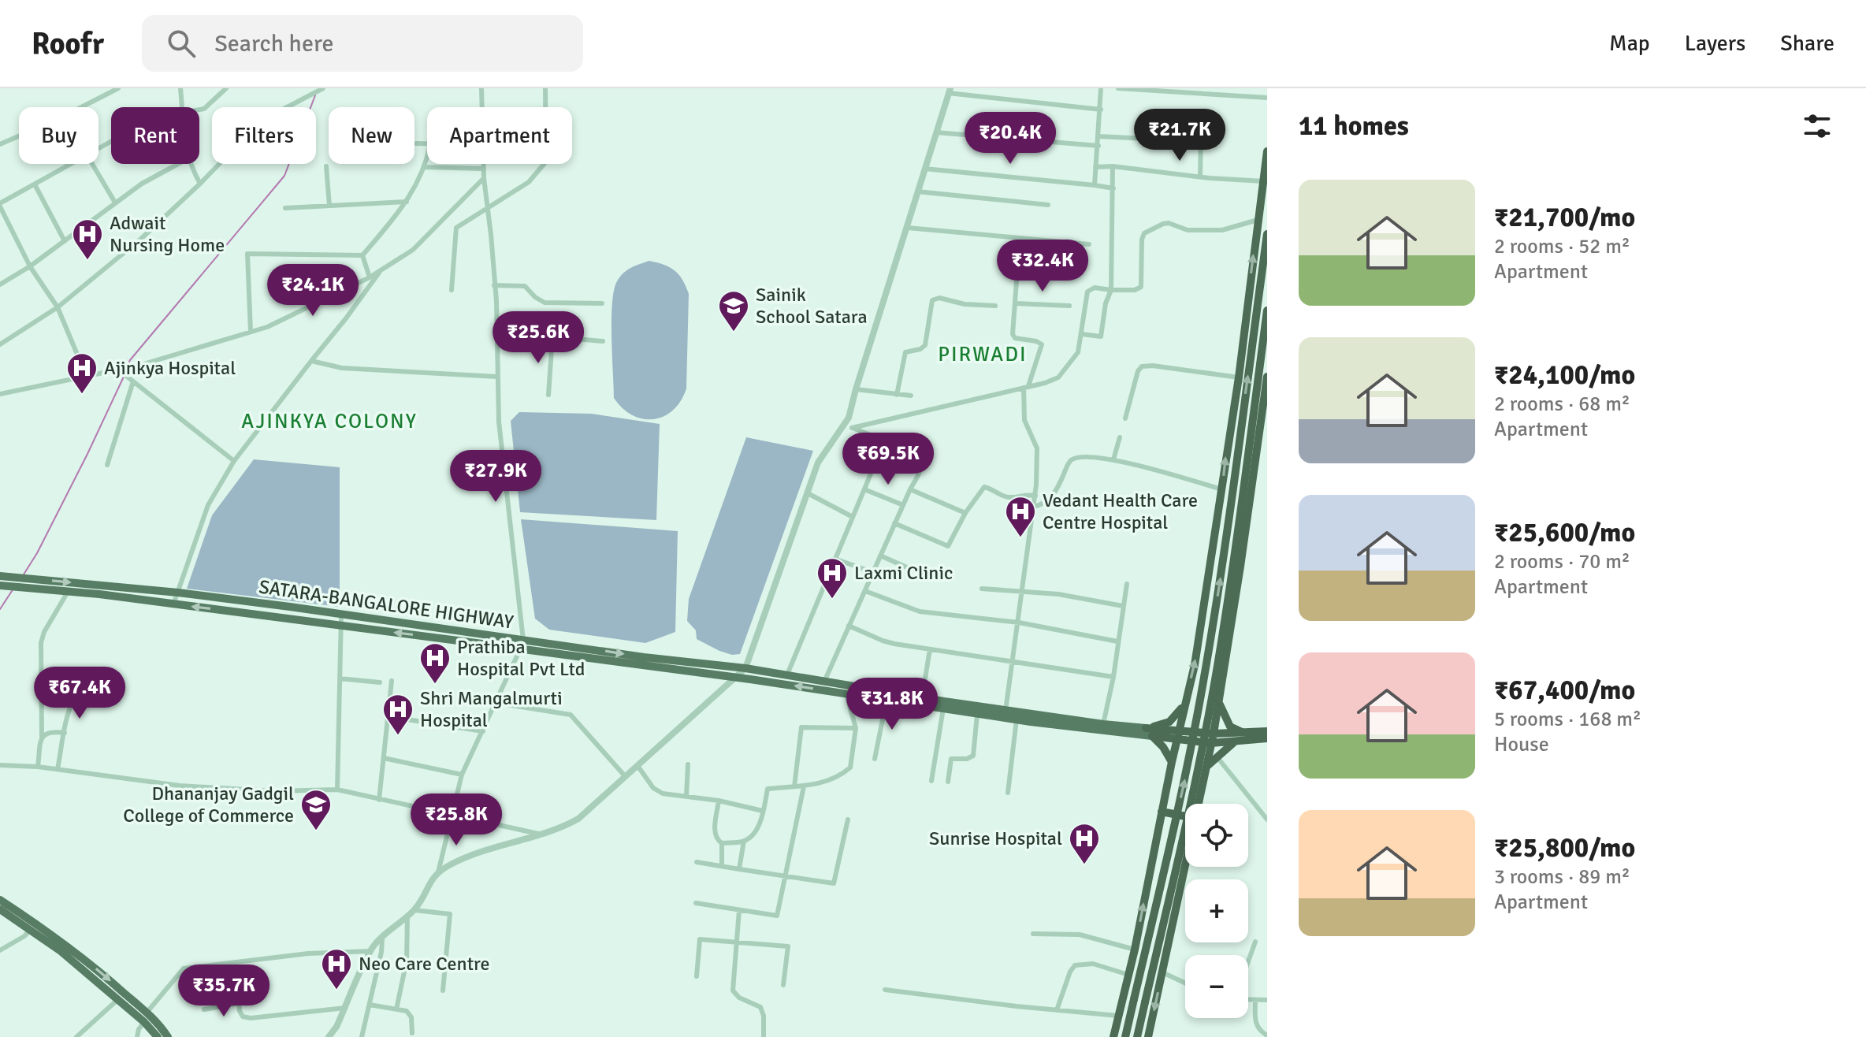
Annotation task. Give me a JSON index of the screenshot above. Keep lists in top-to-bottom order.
{
  "streets": {
    "highway": ["SATARA-BANGALORE HIGHWAY"]
  },
  "districts": ["PIRWADI", "AJINKYA COLONY"],
  "places": {
    "hospital": [
      "Adwait Nursing Home",
      "Ajinkya Hospital",
      "Vedant Health Care Centre Hospital",
      "Laxmi Clinic",
      "Prathiba Hospital Pvt Ltd",
      "Shri Mangalmurti Hospital",
      "Sunrise Hospital",
      "Neo Care Centre"
    ],
    "school or university": ["Sainik School Satara", "Dhananjay Gadgil College of Commerce"]
  },
  "page": {
    "header": "Roofr",
    "search": "Search here",
    "nav": ["Map", "Layers", "Share"],
    "heading": "11 homes",
    "chip": [
      "Buy",
      "Rent",
      "Filters",
      "New",
      "Apartment"
    ],
    "price": [
      "₹21.7K",
      "₹20.4K",
      "₹32.4K",
      "₹24.1K",
      "₹25.6K",
      "₹69.5K",
      "₹27.9K",
      "₹67.4K",
      "₹31.8K",
      "₹25.8K",
      "₹35.7K"
    ],
    "list": [
      {
        "name": "₹21,700/mo",
        "note": "2 rooms · 52 m² · Apartment"
      },
      {
        "name": "₹24,100/mo",
        "note": "2 rooms · 68 m² · Apartment"
      },
      {
        "name": "₹25,600/mo",
        "note": "2 rooms · 70 m² · Apartment"
      },
      {
        "name": "₹67,400/mo",
        "note": "5 rooms · 168 m² · House"
      },
      {
        "name": "₹25,800/mo",
        "note": "3 rooms · 89 m² · Apartment"
      }
    ],
    "map_buttons": ["+", "−"]
  }
}
